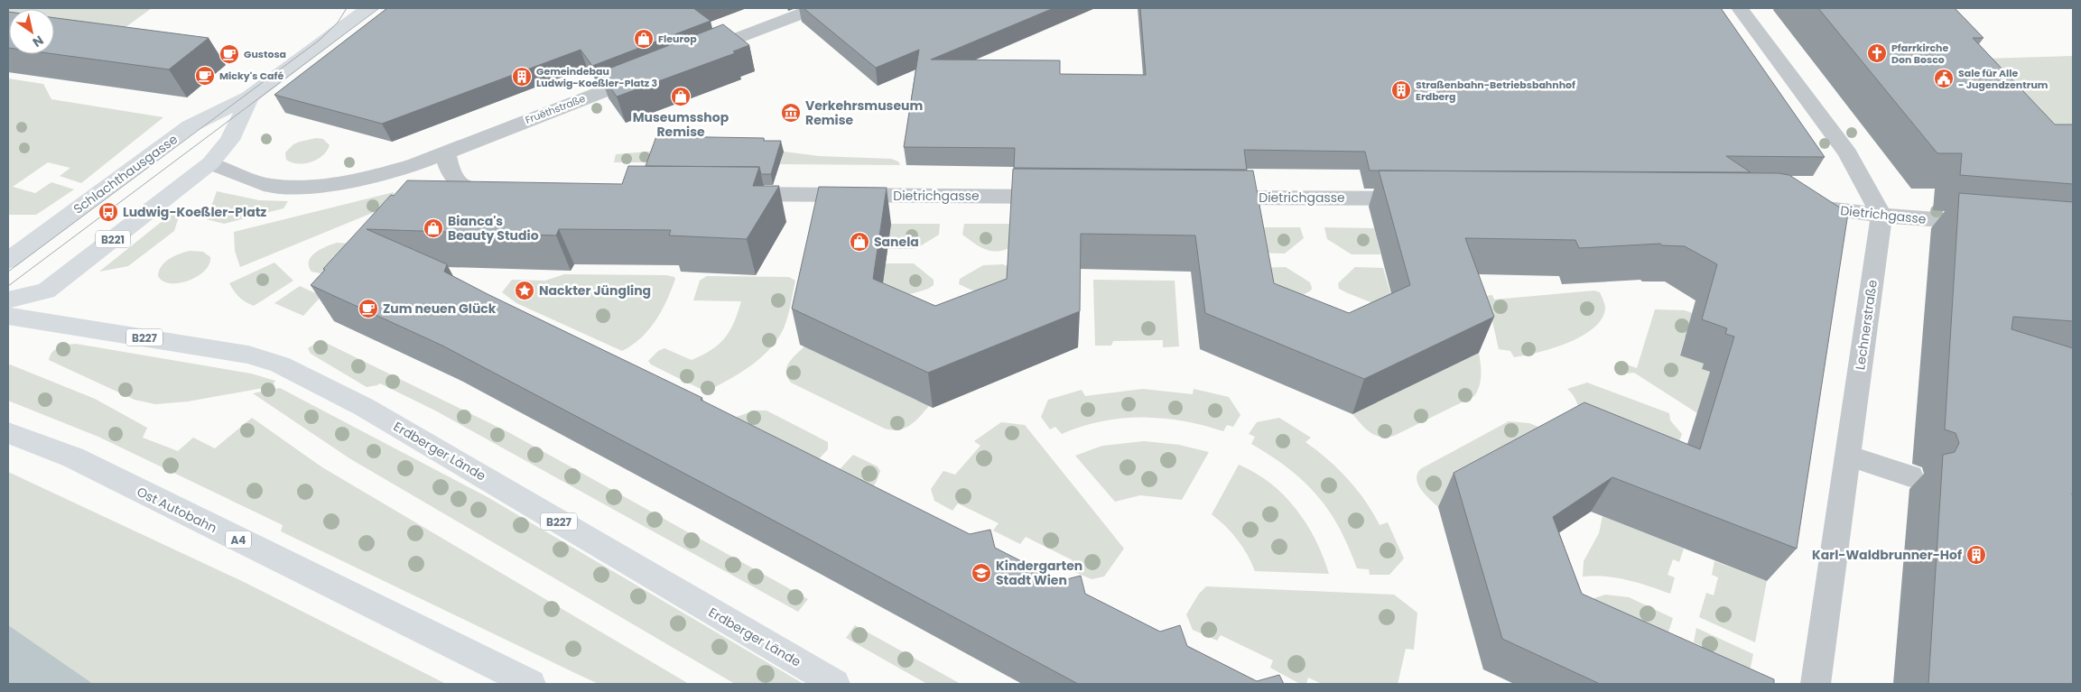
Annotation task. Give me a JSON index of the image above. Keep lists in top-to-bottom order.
{
  "streets": {
    "main road": [
      "Schlachthausgasse",
      "B221",
      "B227",
      "Erdberger Lände",
      "Ost Autobahn",
      "A4"
    ],
    "street": ["Fruëthstraße", "Dietrichgasse", "Lechnerstraße"]
  },
  "crossings": [
    ["Schlachthausgasse", "B221"],
    ["Dietrichgasse", "Lechnerstraße"]
  ],
  "places": {
    "shop": [
      "Fleurop",
      "Museumsshop Remise",
      "Bianca's Beauty Studio",
      "Sanela"
    ],
    "church": ["Pfarrkirche Don Bosco"],
    "cafe": ["Gustosa", "Micky's Café", "Zum neuen Glück"],
    "building": ["Gemeindebau Ludwig-Koeßler-Platz 3", "Straßenbahn-Betriebsbahnhof Erdberg", "Karl-Waldbrunner-Hof"],
    "public building": ["Sale für Alle - Jugendzentrum"],
    "museum": ["Verkehrsmuseum Remise"],
    "bus stop": ["Ludwig-Koeßler-Platz"],
    "place": ["Nackter Jüngling"],
    "school or university": ["Kindergarten Stadt Wien"]
  },
  "north": "bottom right"
}
